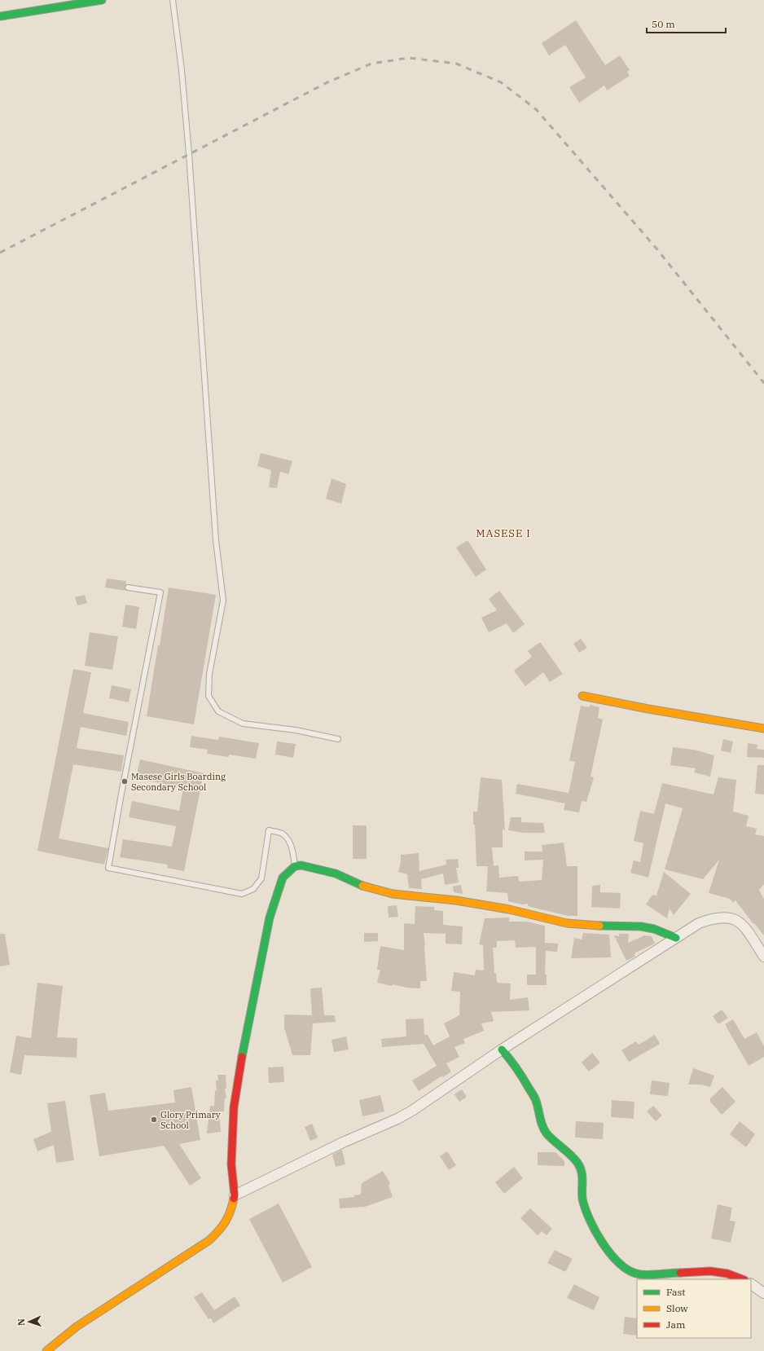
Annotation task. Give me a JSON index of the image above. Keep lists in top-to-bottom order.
{
  "districts": ["MASESE I"],
  "places": ["Masese Girls Boarding Secondary School", "Glory Primary School"],
  "legend": ["Fast", "Slow", "Jam"],
  "scale_bar": "50 m",
  "north": "left"
}
